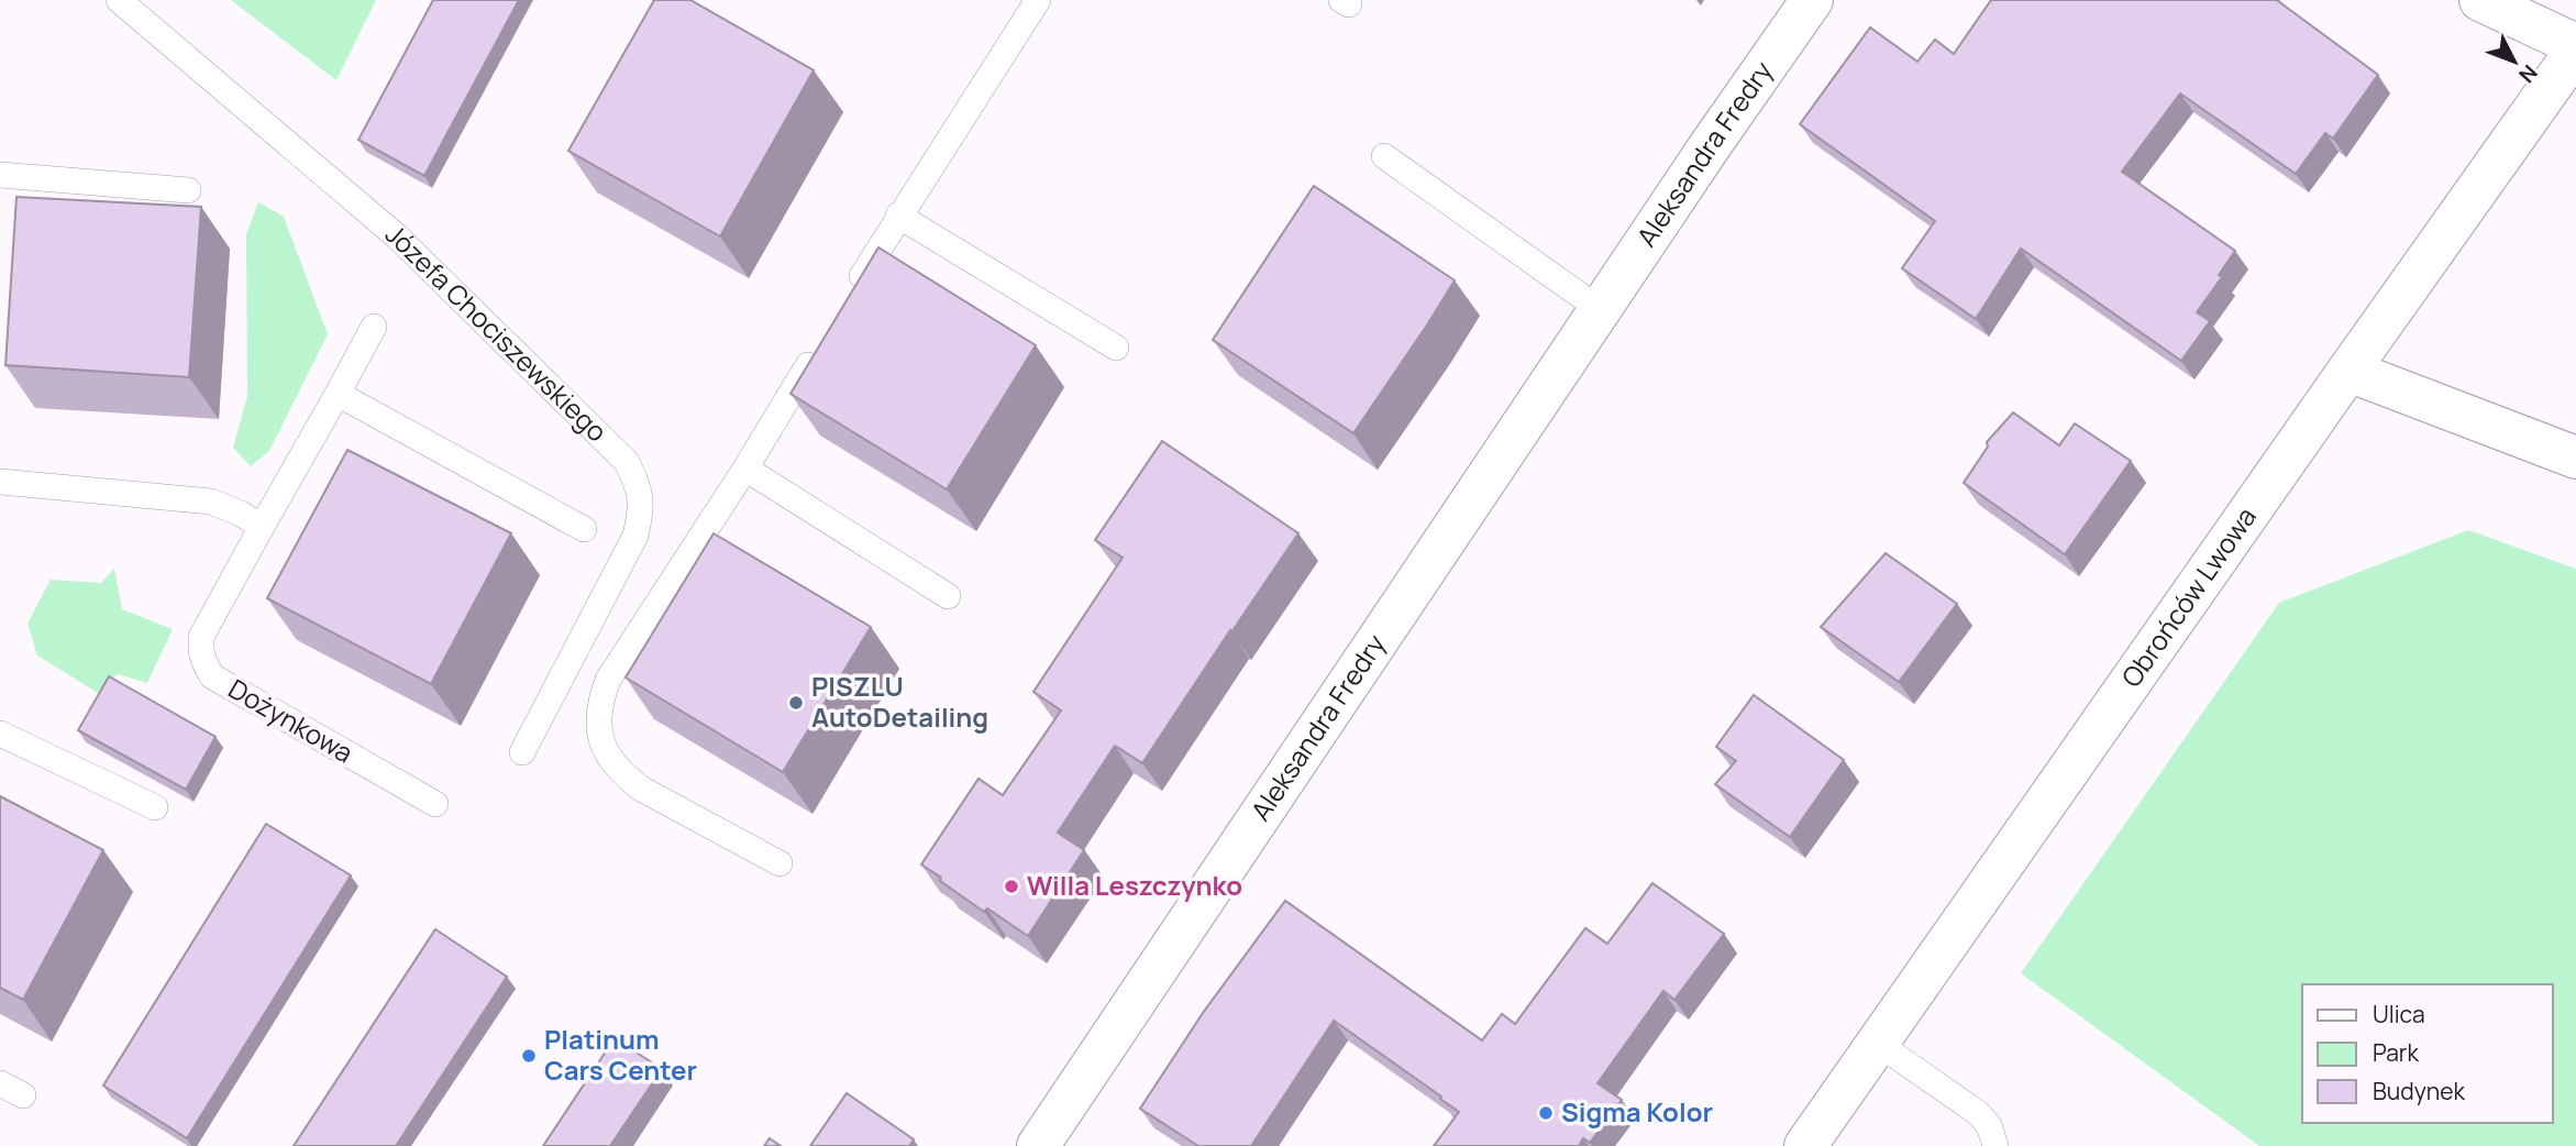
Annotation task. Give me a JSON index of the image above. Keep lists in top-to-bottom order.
{
  "streets": {
    "street": ["Aleksandra Fredry", "Obrońców Lwowa"],
    "lane": ["Józefa Chociszewskiego", "Dożynkowa"]
  },
  "places": [
    "PISZLU AutoDetailing",
    "Willa Leszczynko",
    "Platinum Cars Center",
    "Sigma Kolor"
  ],
  "legend": ["Ulica", "Park", "Budynek"],
  "north": "bottom right"
}
